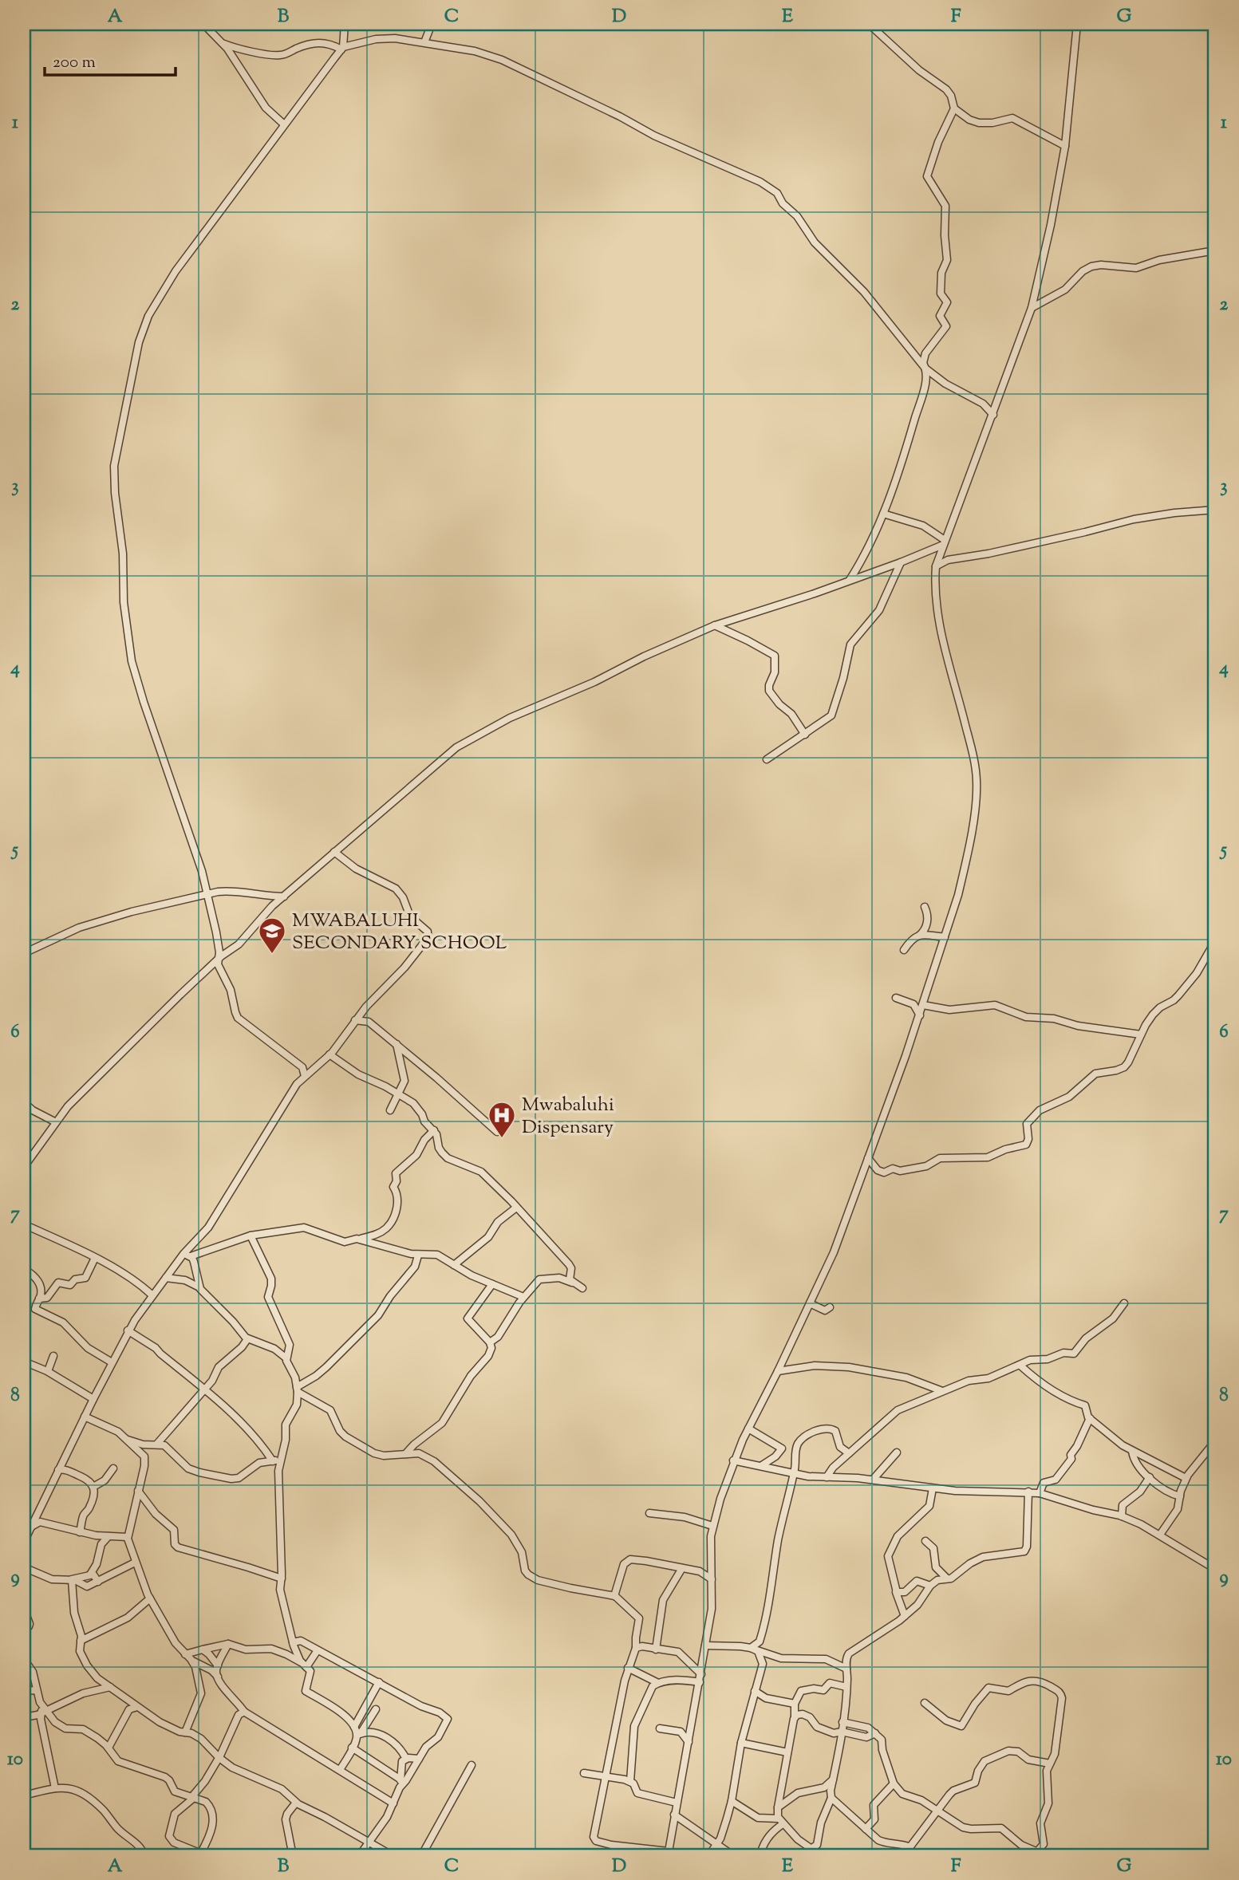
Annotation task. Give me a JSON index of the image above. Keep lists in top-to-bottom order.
{
  "places": {
    "school or university": ["MWABALUHI SECONDARY SCHOOL"],
    "hospital": ["Mwabaluhi Dispensary"]
  },
  "scale_bar": "200 m",
  "grid": {
    "columns": [
      "A",
      "B",
      "C",
      "D",
      "E",
      "F",
      "G"
    ],
    "rows": [
      "1",
      "2",
      "3",
      "4",
      "5",
      "6",
      "7",
      "8",
      "9",
      "10"
    ]
  }
}
